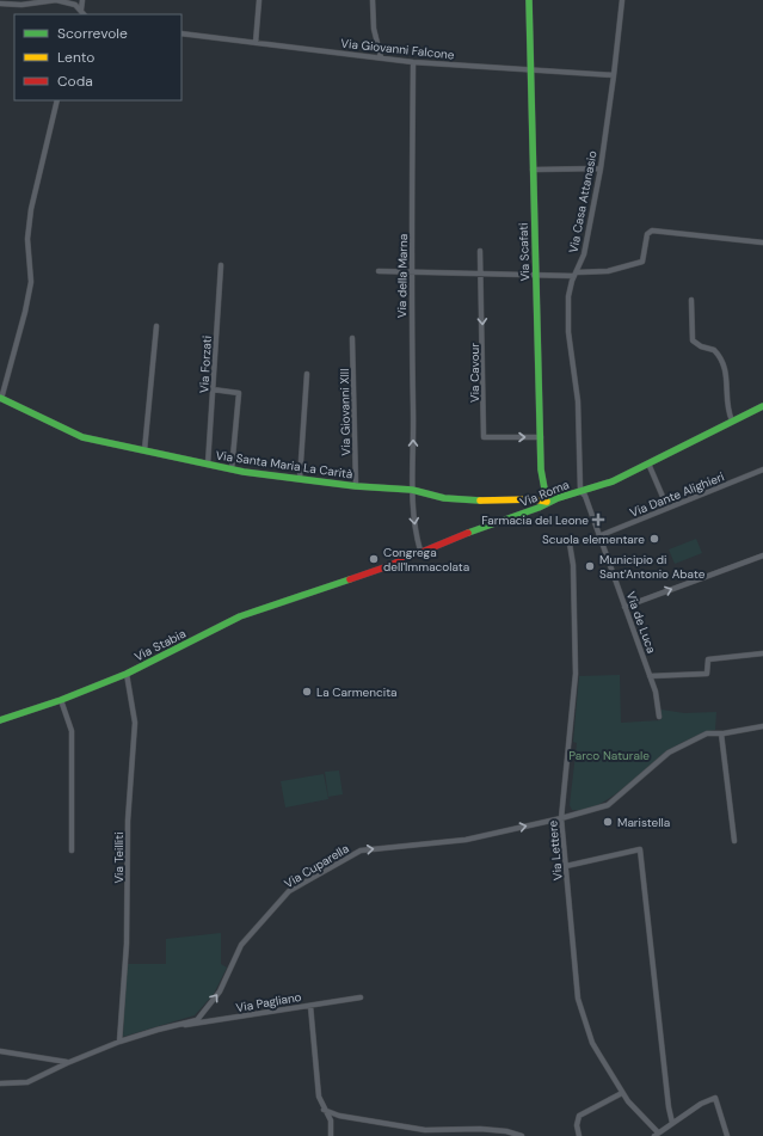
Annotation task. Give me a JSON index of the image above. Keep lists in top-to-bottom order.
{
  "streets": {
    "street": [
      "Via Giovanni Falcone",
      "Via Casa Attanasio",
      "Via Scafati",
      "Via della Marna",
      "Via Forzati",
      "Via Cavour",
      "Via Giovanni XIII",
      "Via Santa Maria La Carità",
      "Via Roma",
      "Via Dante Alighieri",
      "Via de Luca",
      "Via Stabia",
      "Via Lettere",
      "Via Teilliti",
      "Via Cuparella",
      "Via Pagliano"
    ]
  },
  "crossings": [
    ["Via Giovanni Falcone", "Via Casa Attanasio"],
    ["Via Giovanni Falcone", "Via Scafati"],
    ["Via Giovanni Falcone", "Via della Marna"],
    ["Via Casa Attanasio", "Via Roma"],
    ["Via Casa Attanasio", "Via de Luca"],
    ["Via Scafati", "Via Cavour"],
    ["Via Scafati", "Via Santa Maria La Carità"],
    ["Via Scafati", "Via Roma"],
    ["Via della Marna", "Via Santa Maria La Carità"],
    ["Via della Marna", "Via Roma"],
    ["Via Forzati", "Via Santa Maria La Carità"],
    ["Via Giovanni XIII", "Via Santa Maria La Carità"],
    ["Via Santa Maria La Carità", "Via Roma"],
    ["Via Roma", "Via de Luca"],
    ["Via Roma", "Via Stabia"],
    ["Via Dante Alighieri", "Via de Luca"],
    ["Via Stabia", "Via Teilliti"],
    ["Via Lettere", "Via Cuparella"],
    ["Via Teilliti", "Via Cuparella"],
    ["Via Cuparella", "Via Pagliano"]
  ],
  "one_way": ["Via Cuparella"],
  "parks": ["Parco Naturale"],
  "places": {
    "health": ["Farmacia del Leone"],
    "other": [
      "Scuola elementare",
      "Congrega dell'Immacolata",
      "Municipio di Sant'Antonio Abate",
      "La Carmencita",
      "Maristella"
    ]
  },
  "legend": ["Scorrevole", "Lento", "Coda"]
}
